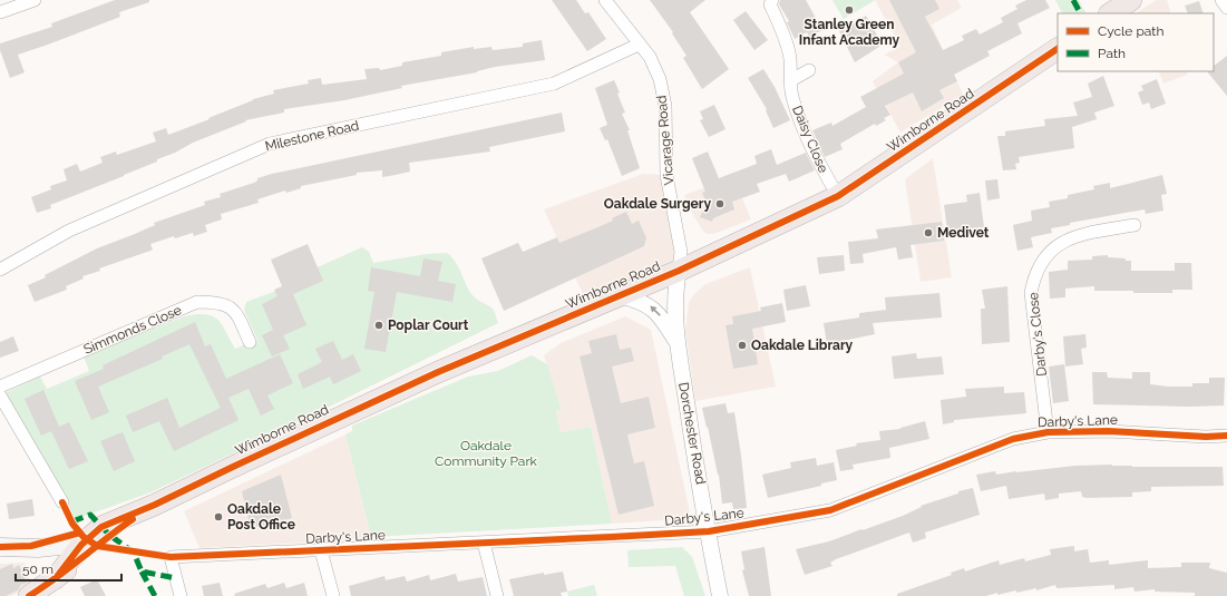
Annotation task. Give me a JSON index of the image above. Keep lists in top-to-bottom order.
{
  "streets": {
    "highway": ["Wimborne Road"],
    "street": [
      "Milestone Road",
      "Daisy Close",
      "Vicarage Road",
      "Simmonds Close",
      "Darby's Close",
      "Darby's Lane",
      "Dorchester Road"
    ]
  },
  "crossings": [
    ["Wimborne Road", "Daisy Close"],
    ["Wimborne Road", "Vicarage Road"],
    ["Wimborne Road", "Dorchester Road"],
    ["Milestone Road", "Vicarage Road"],
    ["Vicarage Road", "Dorchester Road"],
    ["Darby's Close", "Darby's Lane"],
    ["Darby's Lane", "Dorchester Road"]
  ],
  "parks": ["Oakdale Community Park"],
  "places": [
    "Stanley Green Infant Academy",
    "Oakdale Surgery",
    "Medivet",
    "Poplar Court",
    "Oakdale Library",
    "Oakdale Post Office"
  ],
  "legend": ["Cycle path", "Path"],
  "scale_bar": "50 m"
}
